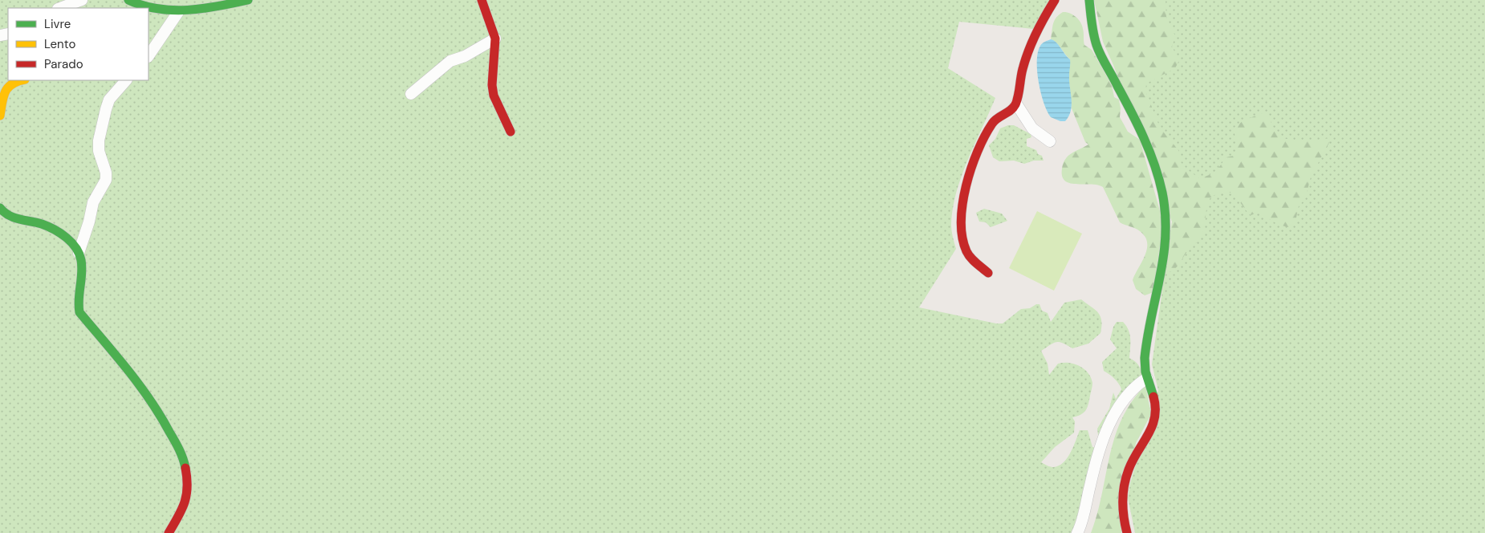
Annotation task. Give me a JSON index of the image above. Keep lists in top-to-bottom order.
{
  "legend": ["Livre", "Lento", "Parado"]
}
